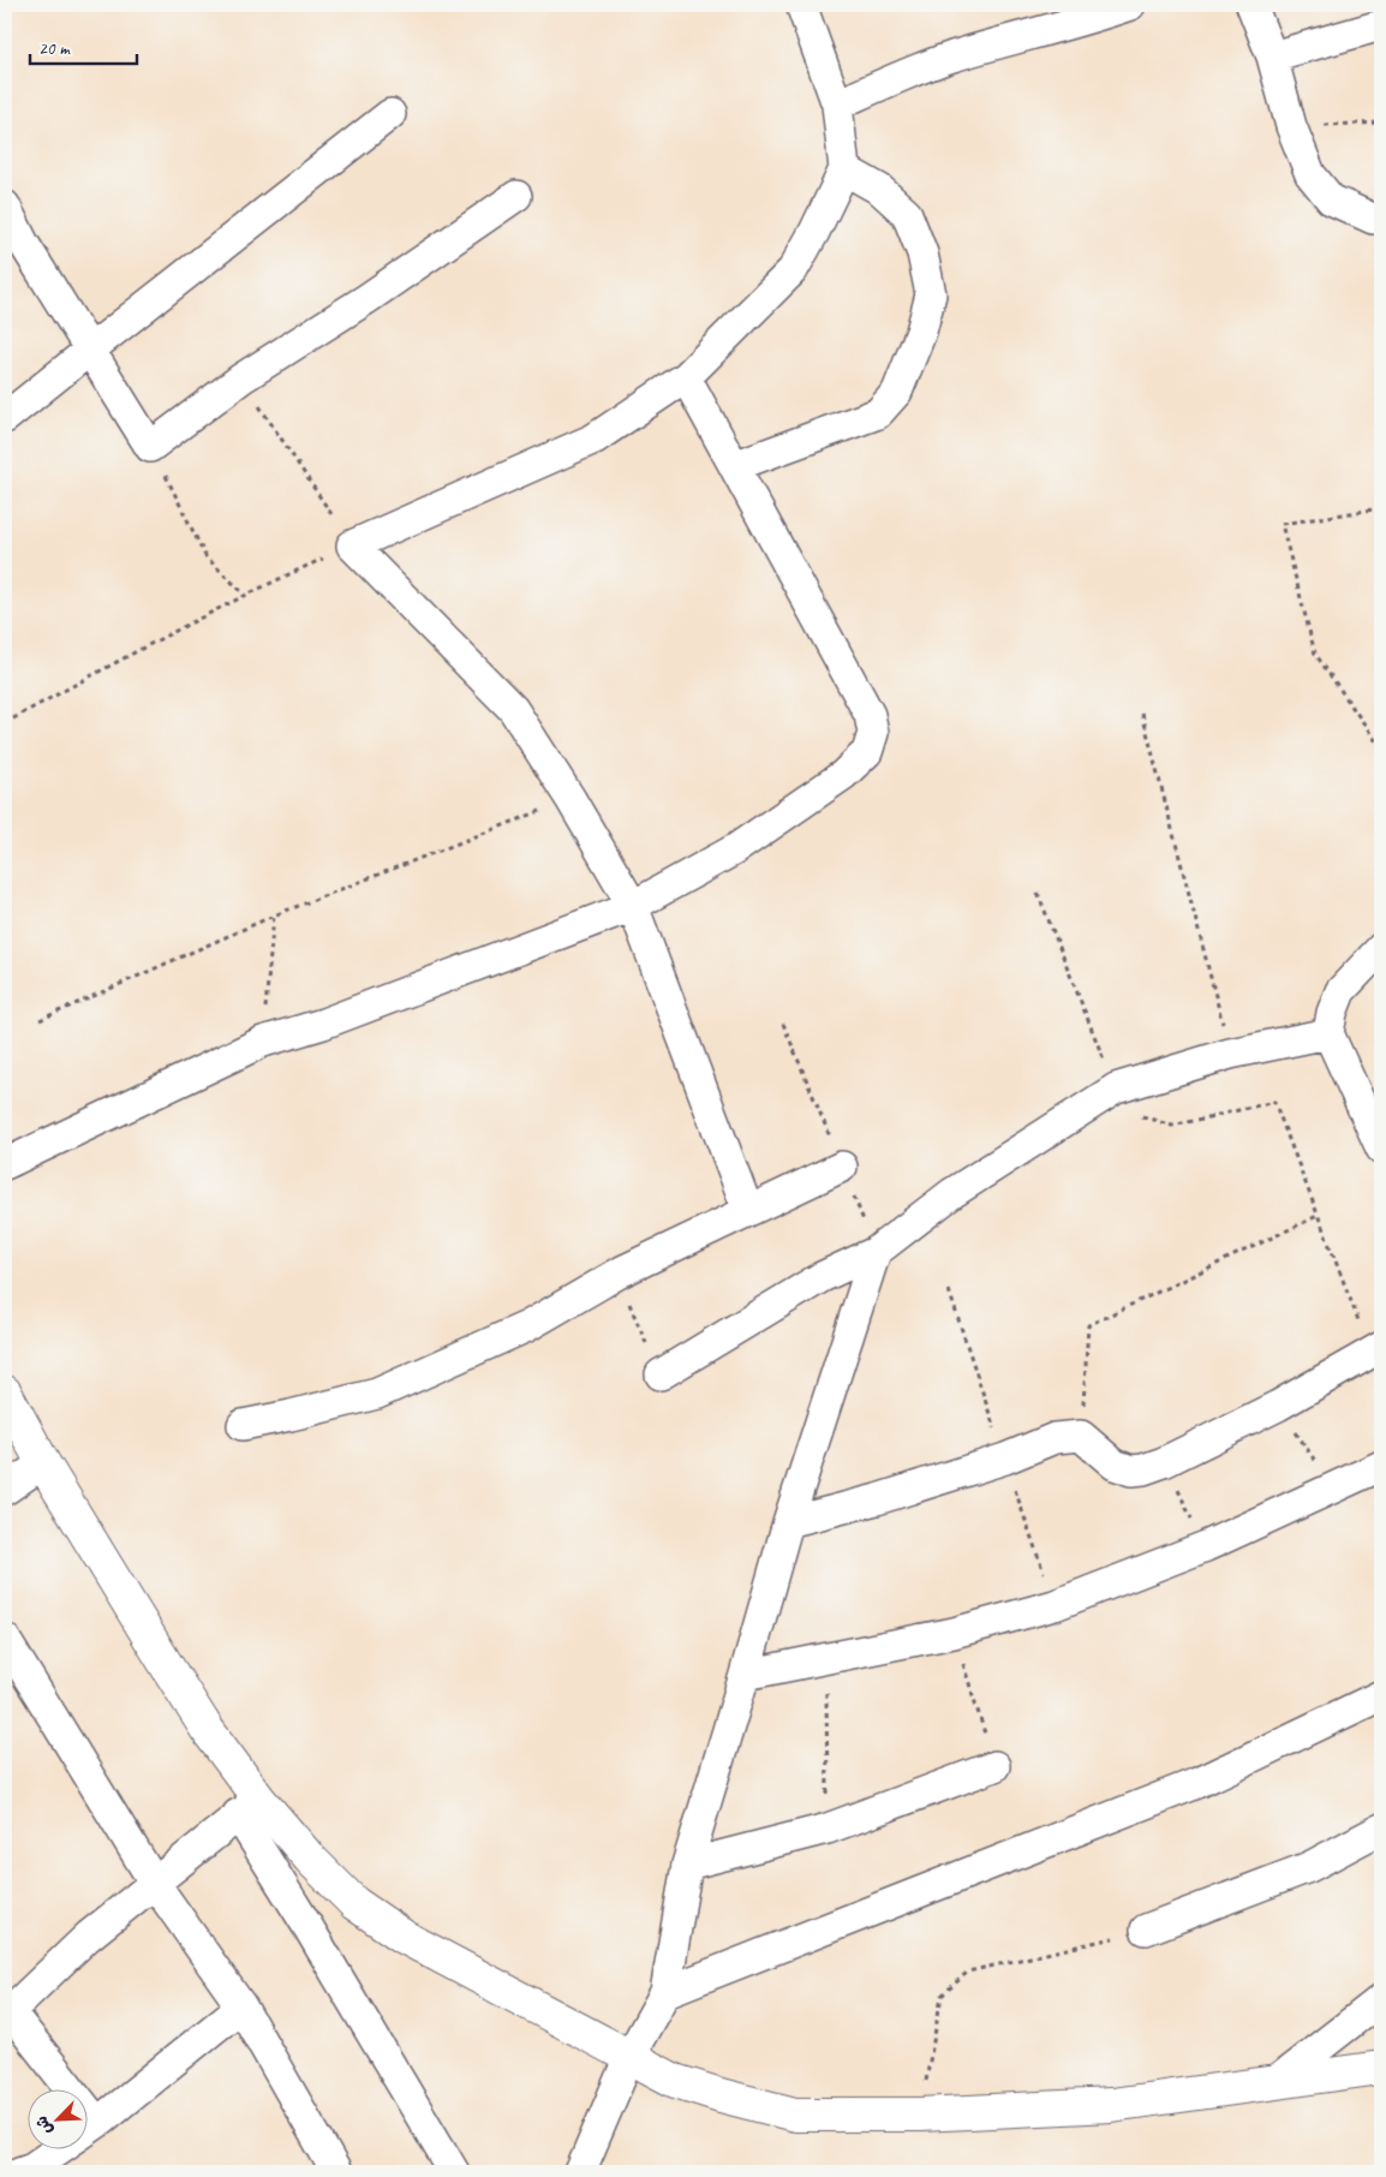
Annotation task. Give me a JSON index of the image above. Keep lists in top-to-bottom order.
{
  "scale_bar": "20 m",
  "north": "bottom left"
}
